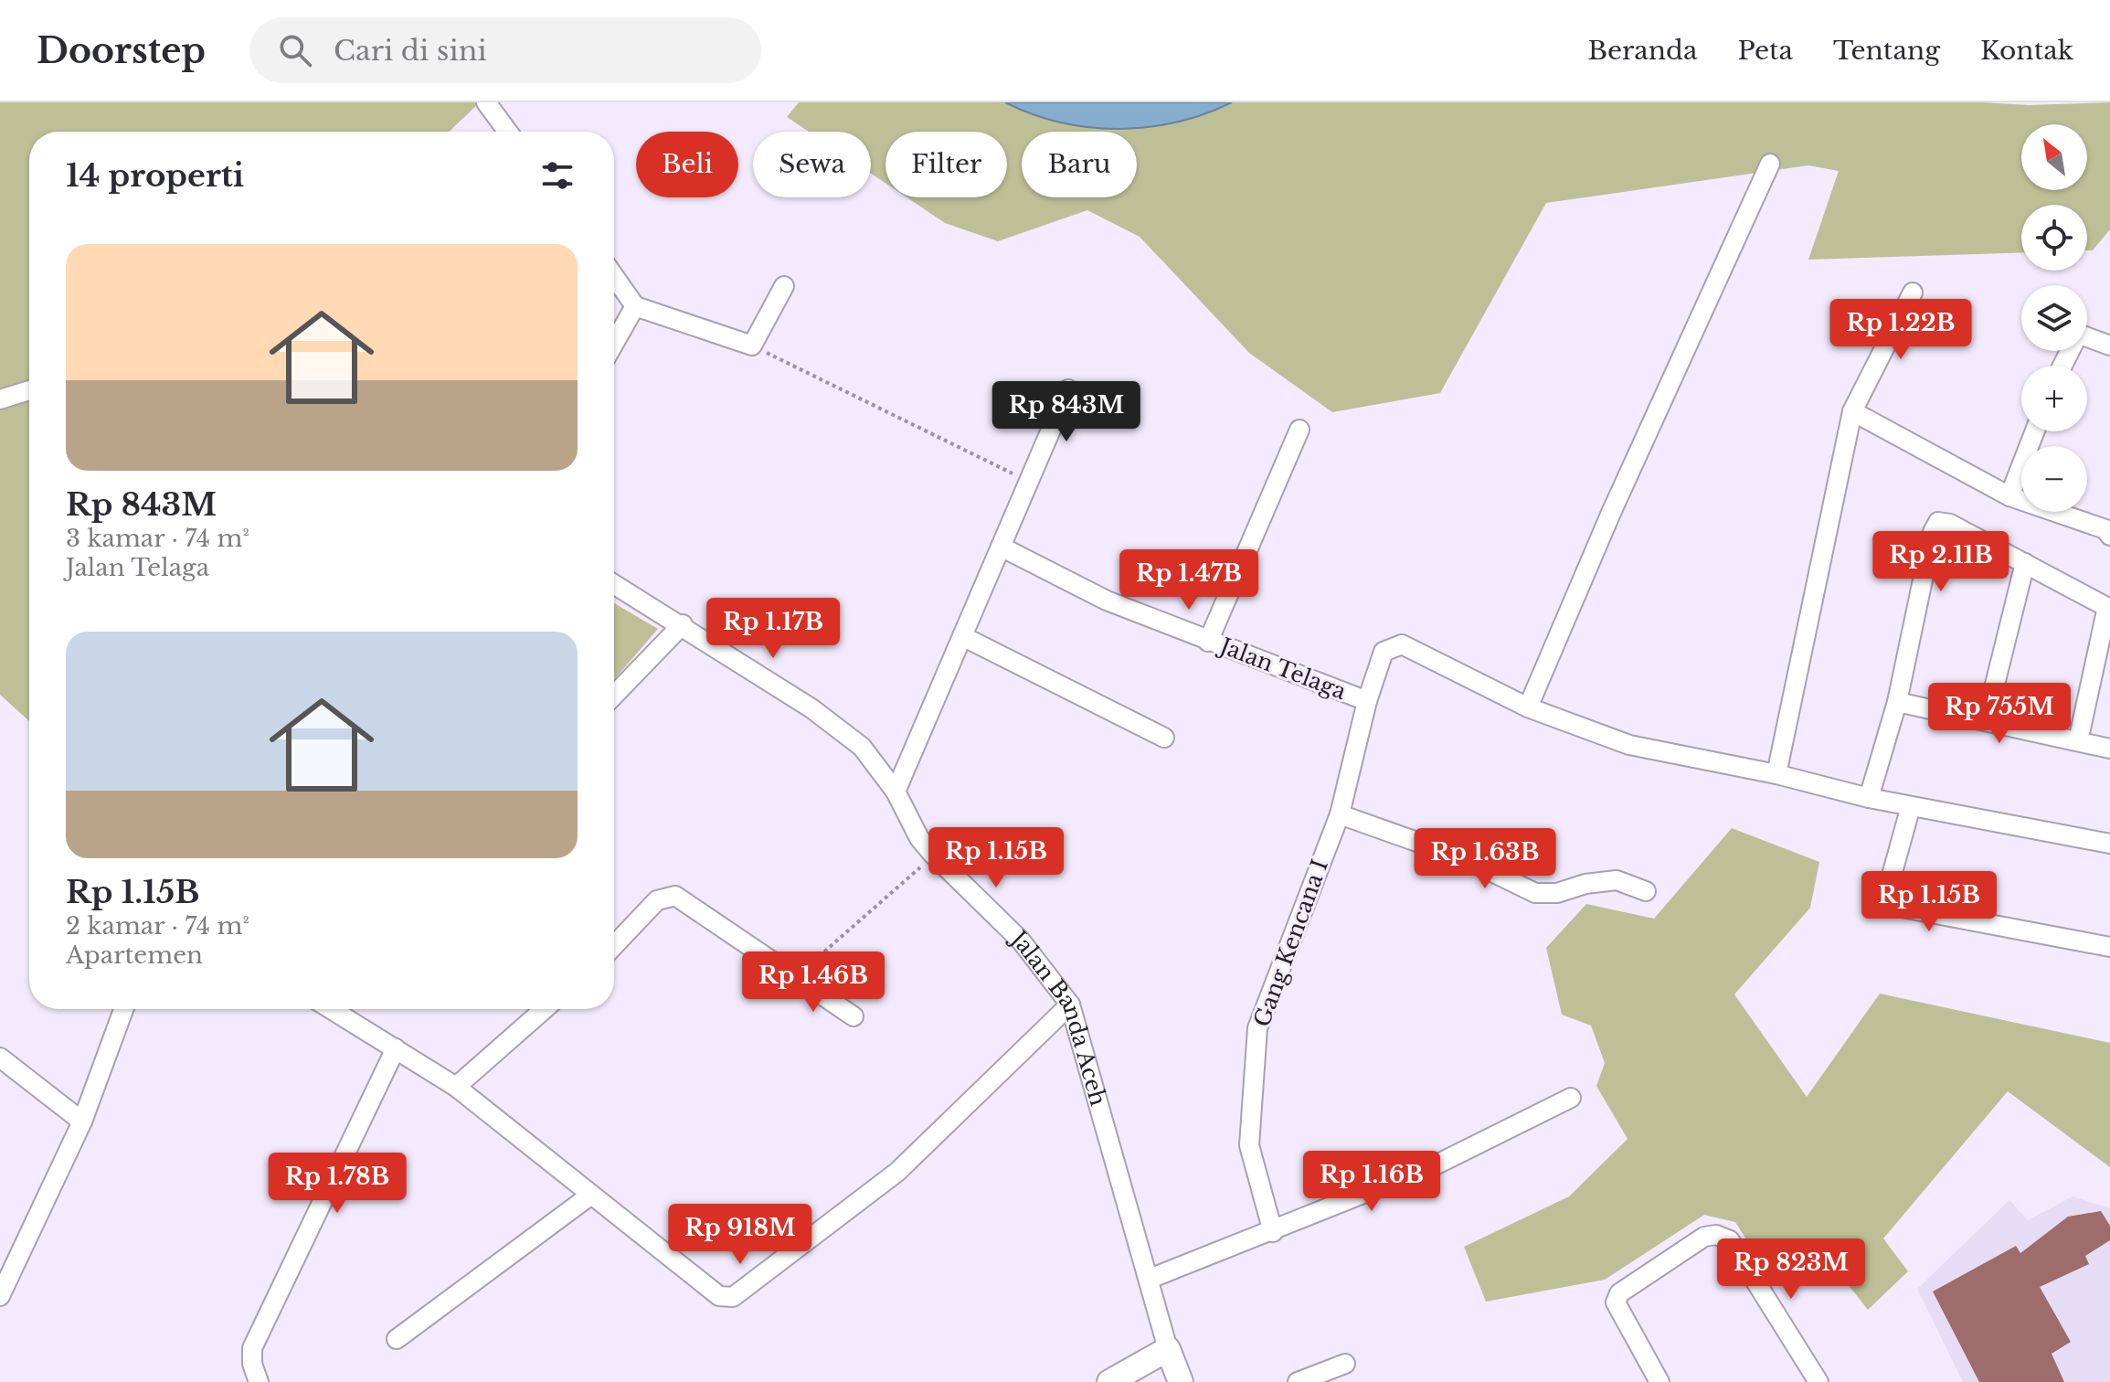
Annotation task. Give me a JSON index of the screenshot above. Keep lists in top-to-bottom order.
{
  "streets": {
    "street": ["Jalan Telaga", "Gang Kencana I", "Jalan Banda Aceh"]
  },
  "crossings": [
    ["Jalan Telaga", "Gang Kencana I"]
  ],
  "north": "top left",
  "page": {
    "header": "Doorstep",
    "search": "Cari di sini",
    "nav": [
      "Beranda",
      "Peta",
      "Tentang",
      "Kontak"
    ],
    "map_buttons": ["+", "−"],
    "chip": [
      "Beli",
      "Sewa",
      "Filter",
      "Baru"
    ],
    "heading": "14 properti",
    "list": [
      {
        "name": "Rp 843M",
        "note": "3 kamar · 74 m² · Jalan Telaga"
      },
      {
        "name": "Rp 1.15B",
        "note": "2 kamar · 74 m² · Apartemen"
      }
    ],
    "price": [
      "Rp 1.22B",
      "Rp 843M",
      "Rp 2.11B",
      "Rp 1.47B",
      "Rp 1.17B",
      "Rp 755M",
      "Rp 1.15B",
      "Rp 1.63B",
      "Rp 1.15B",
      "Rp 1.46B",
      "Rp 1.16B",
      "Rp 1.78B",
      "Rp 918M",
      "Rp 823M"
    ]
  }
}
